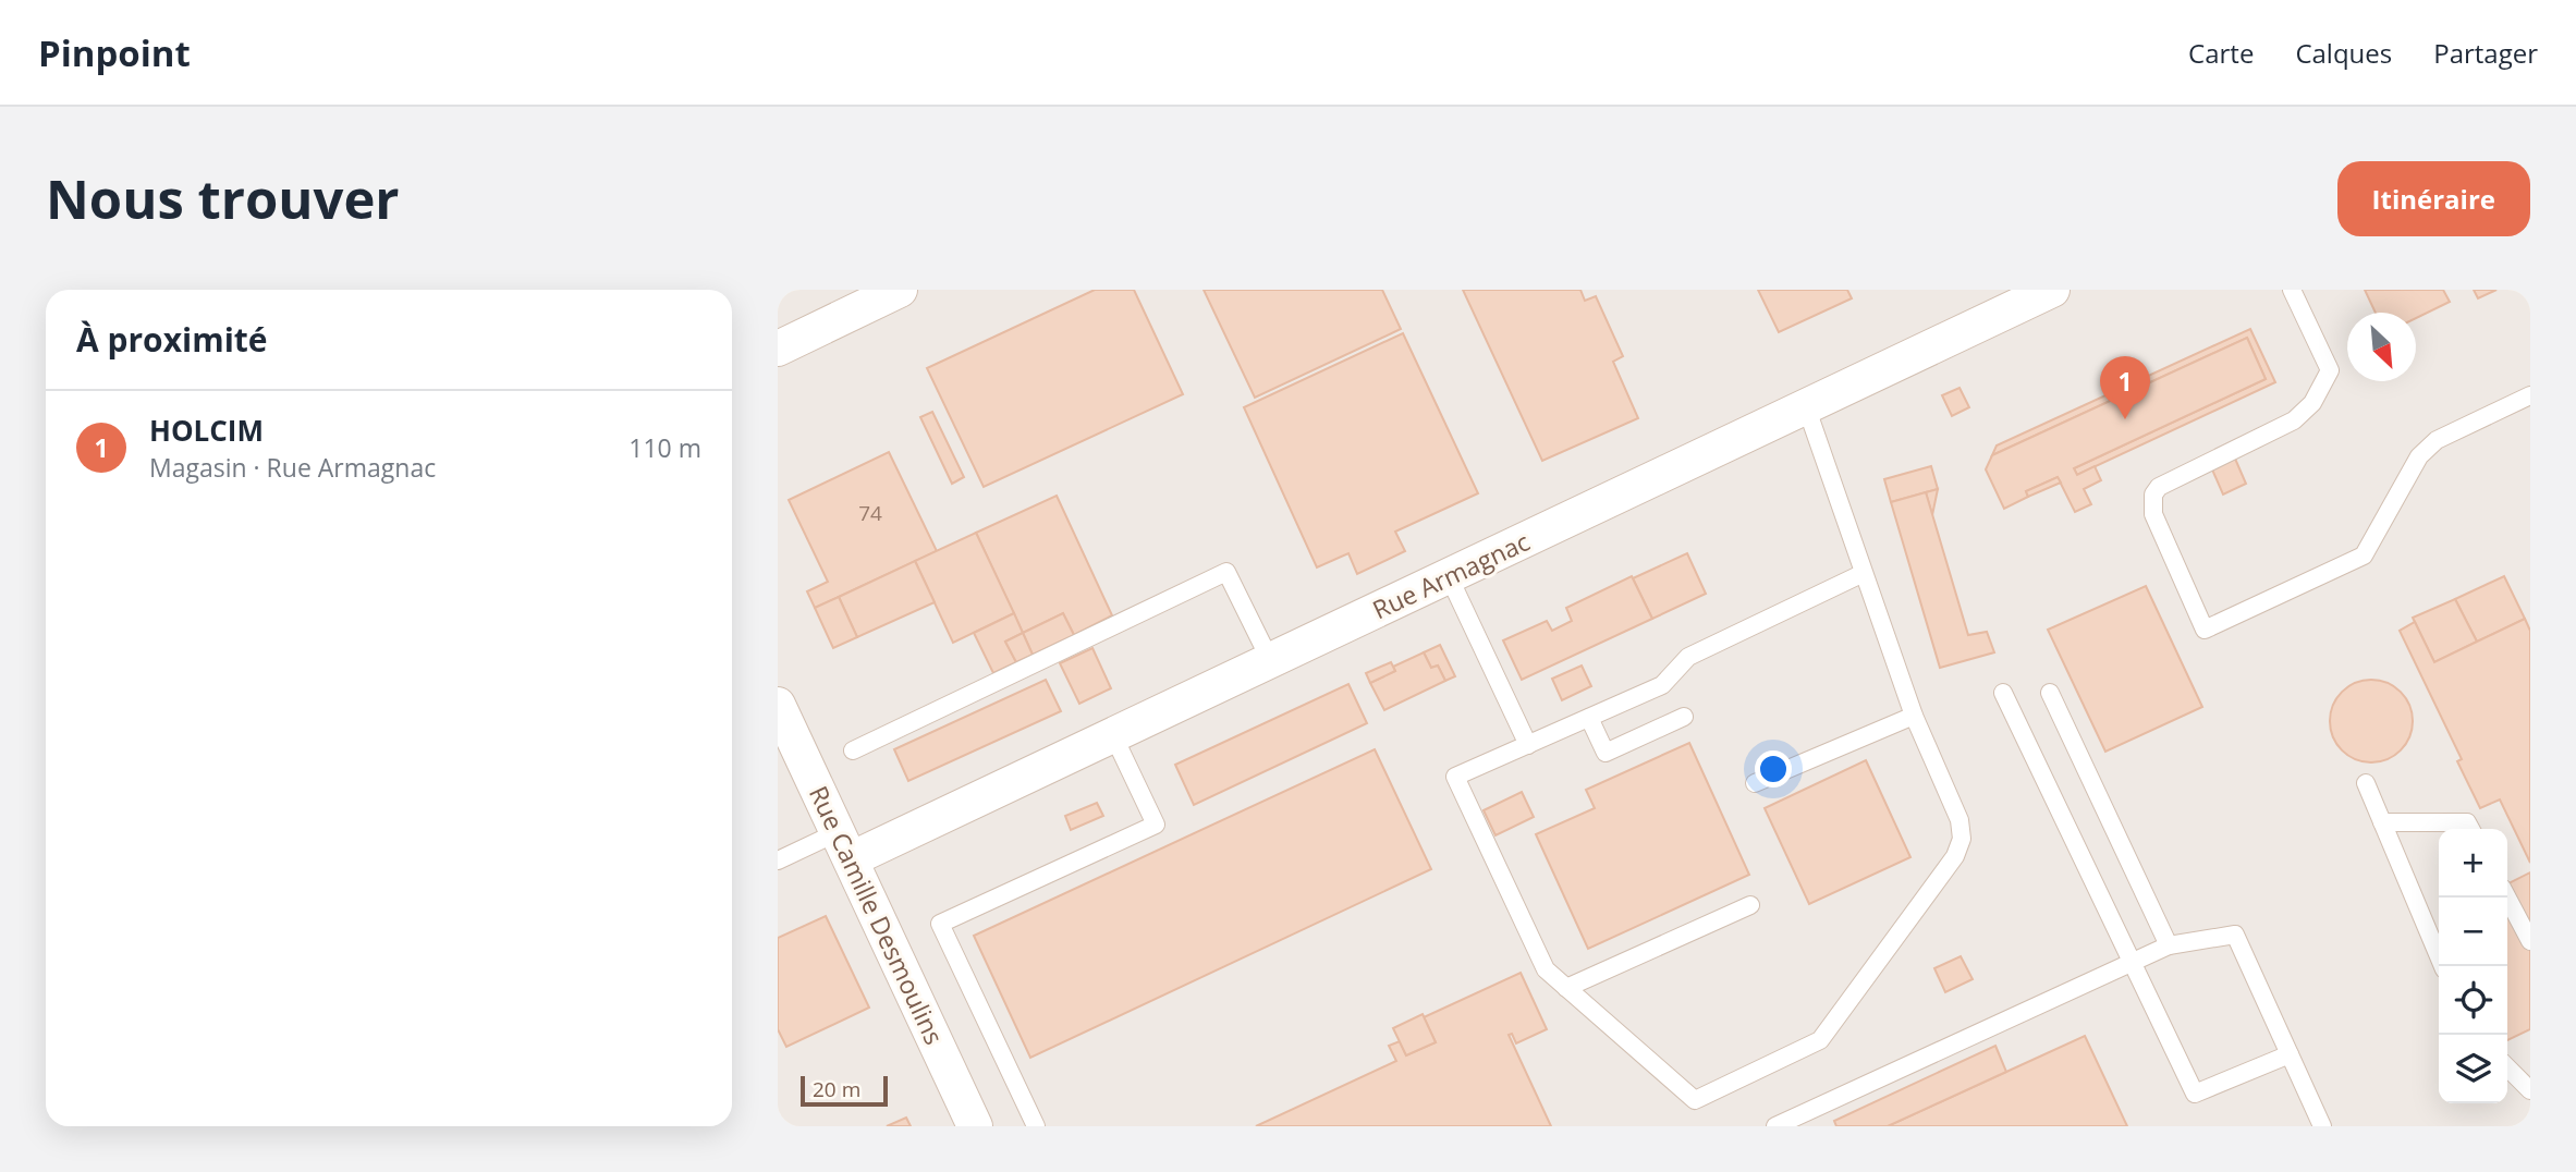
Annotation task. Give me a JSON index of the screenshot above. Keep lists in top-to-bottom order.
{
  "streets": {
    "street": ["Rue Armagnac", "Rue Camille Desmoulins"]
  },
  "crossings": [
    ["Rue Armagnac", "Rue Camille Desmoulins"]
  ],
  "house_numbers": ["74"],
  "scale_bar": "20 m",
  "north": "bottom right",
  "page": {
    "header": "Pinpoint",
    "nav": ["Carte", "Calques", "Partager"],
    "buttons": "Itinéraire",
    "title": "Nous trouver",
    "heading": "À proximité",
    "pins": "1",
    "list": [
      {
        "mark": "1",
        "name": "HOLCIM",
        "note": "Magasin · Rue Armagnac",
        "value": "110 m"
      }
    ],
    "map_buttons": ["+", "−"],
    "scale": "20 m"
  }
}
